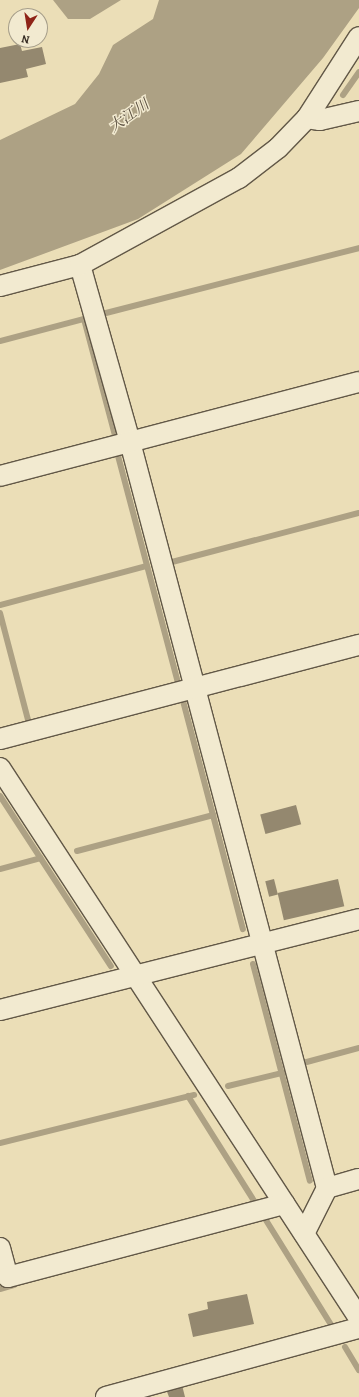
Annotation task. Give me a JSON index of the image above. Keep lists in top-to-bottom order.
{
  "water": ["大江川"],
  "north": "bottom"
}
